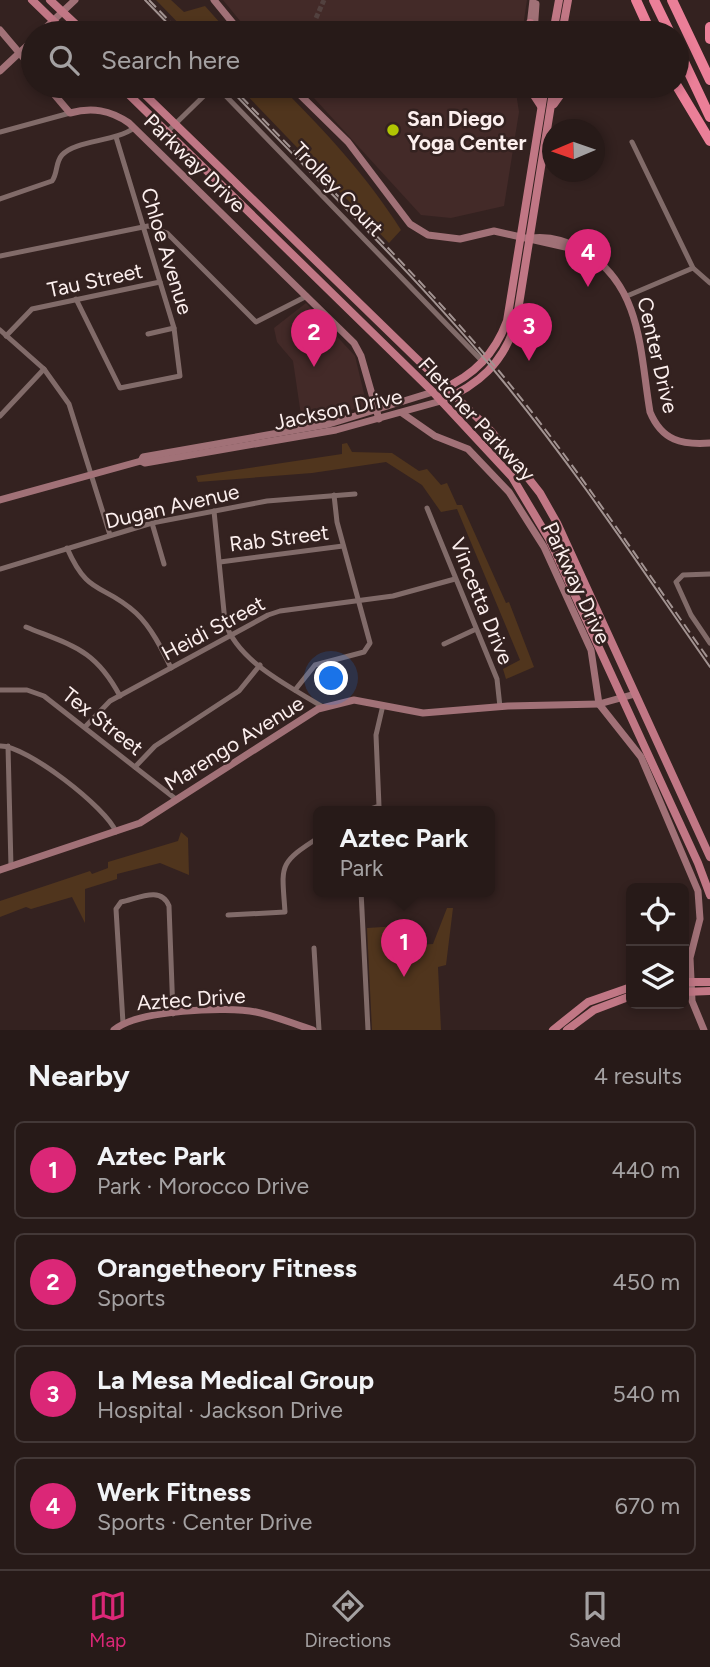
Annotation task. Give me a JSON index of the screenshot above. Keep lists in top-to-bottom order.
{
  "streets": {
    "main road": ["Jackson Drive", "Fletcher Parkway"],
    "street": [
      "Parkway Drive",
      "Trolley Court",
      "Chloe Avenue",
      "Tau Street",
      "Center Drive",
      "Dugan Avenue",
      "Rab Street",
      "Vincetta Drive",
      "Heidi Street",
      "Tex Street",
      "Marengo Avenue",
      "Aztec Drive"
    ]
  },
  "crossings": [
    ["Parkway Drive", "Jackson Drive"],
    ["Parkway Drive", "Marengo Avenue"],
    ["Trolley Court", "Jackson Drive"],
    ["Trolley Court", "Fletcher Parkway"],
    ["Chloe Avenue", "Tau Street"],
    ["Center Drive", "Jackson Drive"],
    ["Jackson Drive", "Fletcher Parkway"],
    ["Fletcher Parkway", "Marengo Avenue"],
    ["Vincetta Drive", "Heidi Street"],
    ["Vincetta Drive", "Marengo Avenue"],
    ["Heidi Street", "Tex Street"],
    ["Tex Street", "Marengo Avenue"]
  ],
  "places": ["San Diego Yoga Center"],
  "north": "left",
  "page": {
    "search": "Search here",
    "pins": [
      "4",
      "3",
      "2",
      "1"
    ],
    "popup": ["Aztec Park", "Park"],
    "heading": ["Nearby", "4 results"],
    "list": [
      {
        "mark": "1",
        "name": "Aztec Park",
        "note": "Park · Morocco Drive",
        "value": "440 m"
      },
      {
        "mark": "2",
        "name": "Orangetheory Fitness",
        "note": "Sports",
        "value": "450 m"
      },
      {
        "mark": "3",
        "name": "La Mesa Medical Group",
        "note": "Hospital · Jackson Drive",
        "value": "540 m"
      },
      {
        "mark": "4",
        "name": "Werk Fitness",
        "note": "Sports · Center Drive",
        "value": "670 m"
      }
    ],
    "nav": ["Map", "Directions", "Saved"]
  }
}
